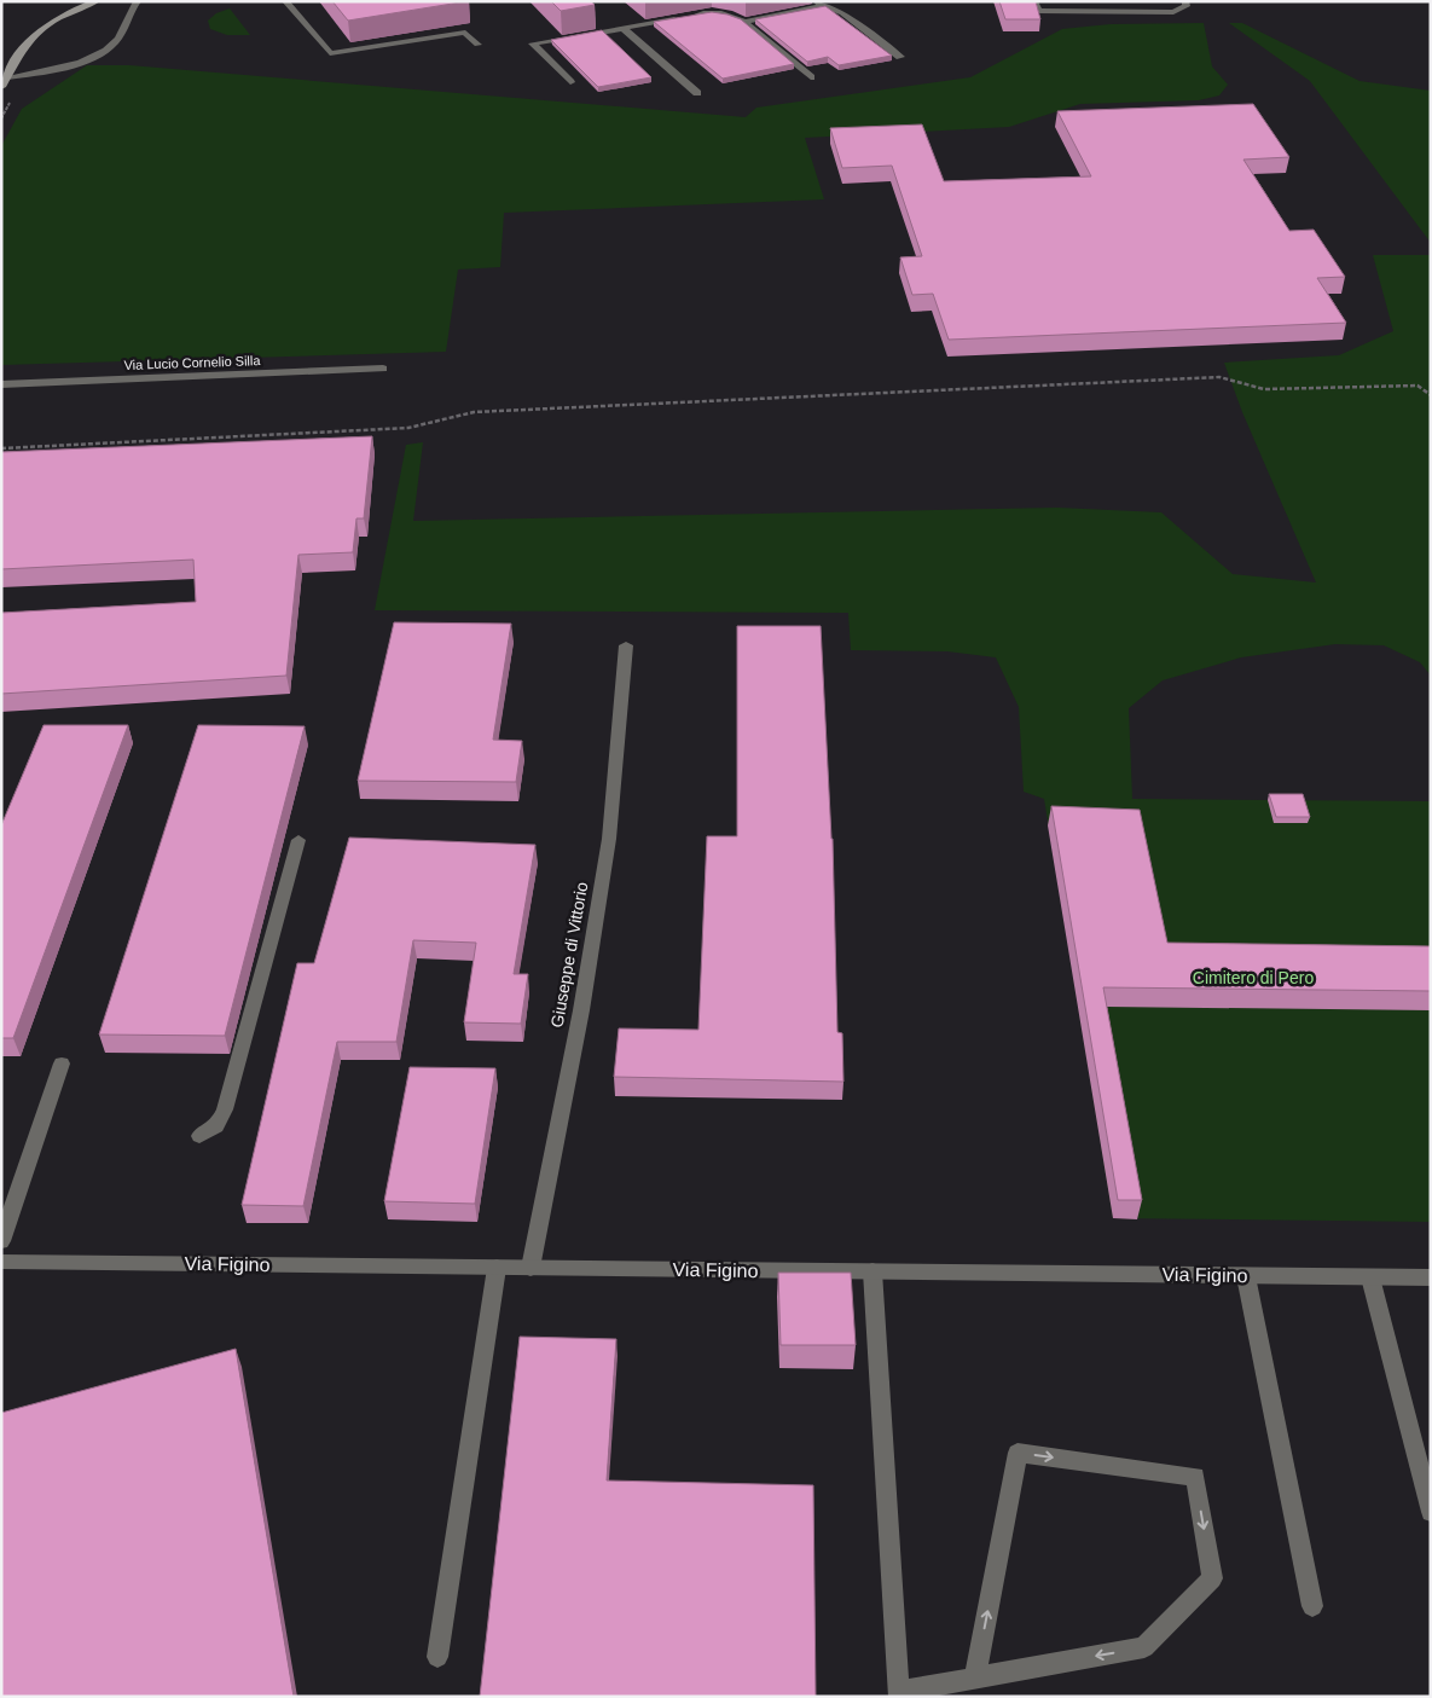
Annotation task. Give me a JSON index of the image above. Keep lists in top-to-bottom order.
{
  "streets": {
    "street": ["Via Lucio Cornelio Silla", "Giuseppe di Vittorio", "Via Figino"]
  },
  "crossings": [
    ["Giuseppe di Vittorio", "Via Figino"]
  ],
  "parks": ["Cimitero di Pero"]
}
